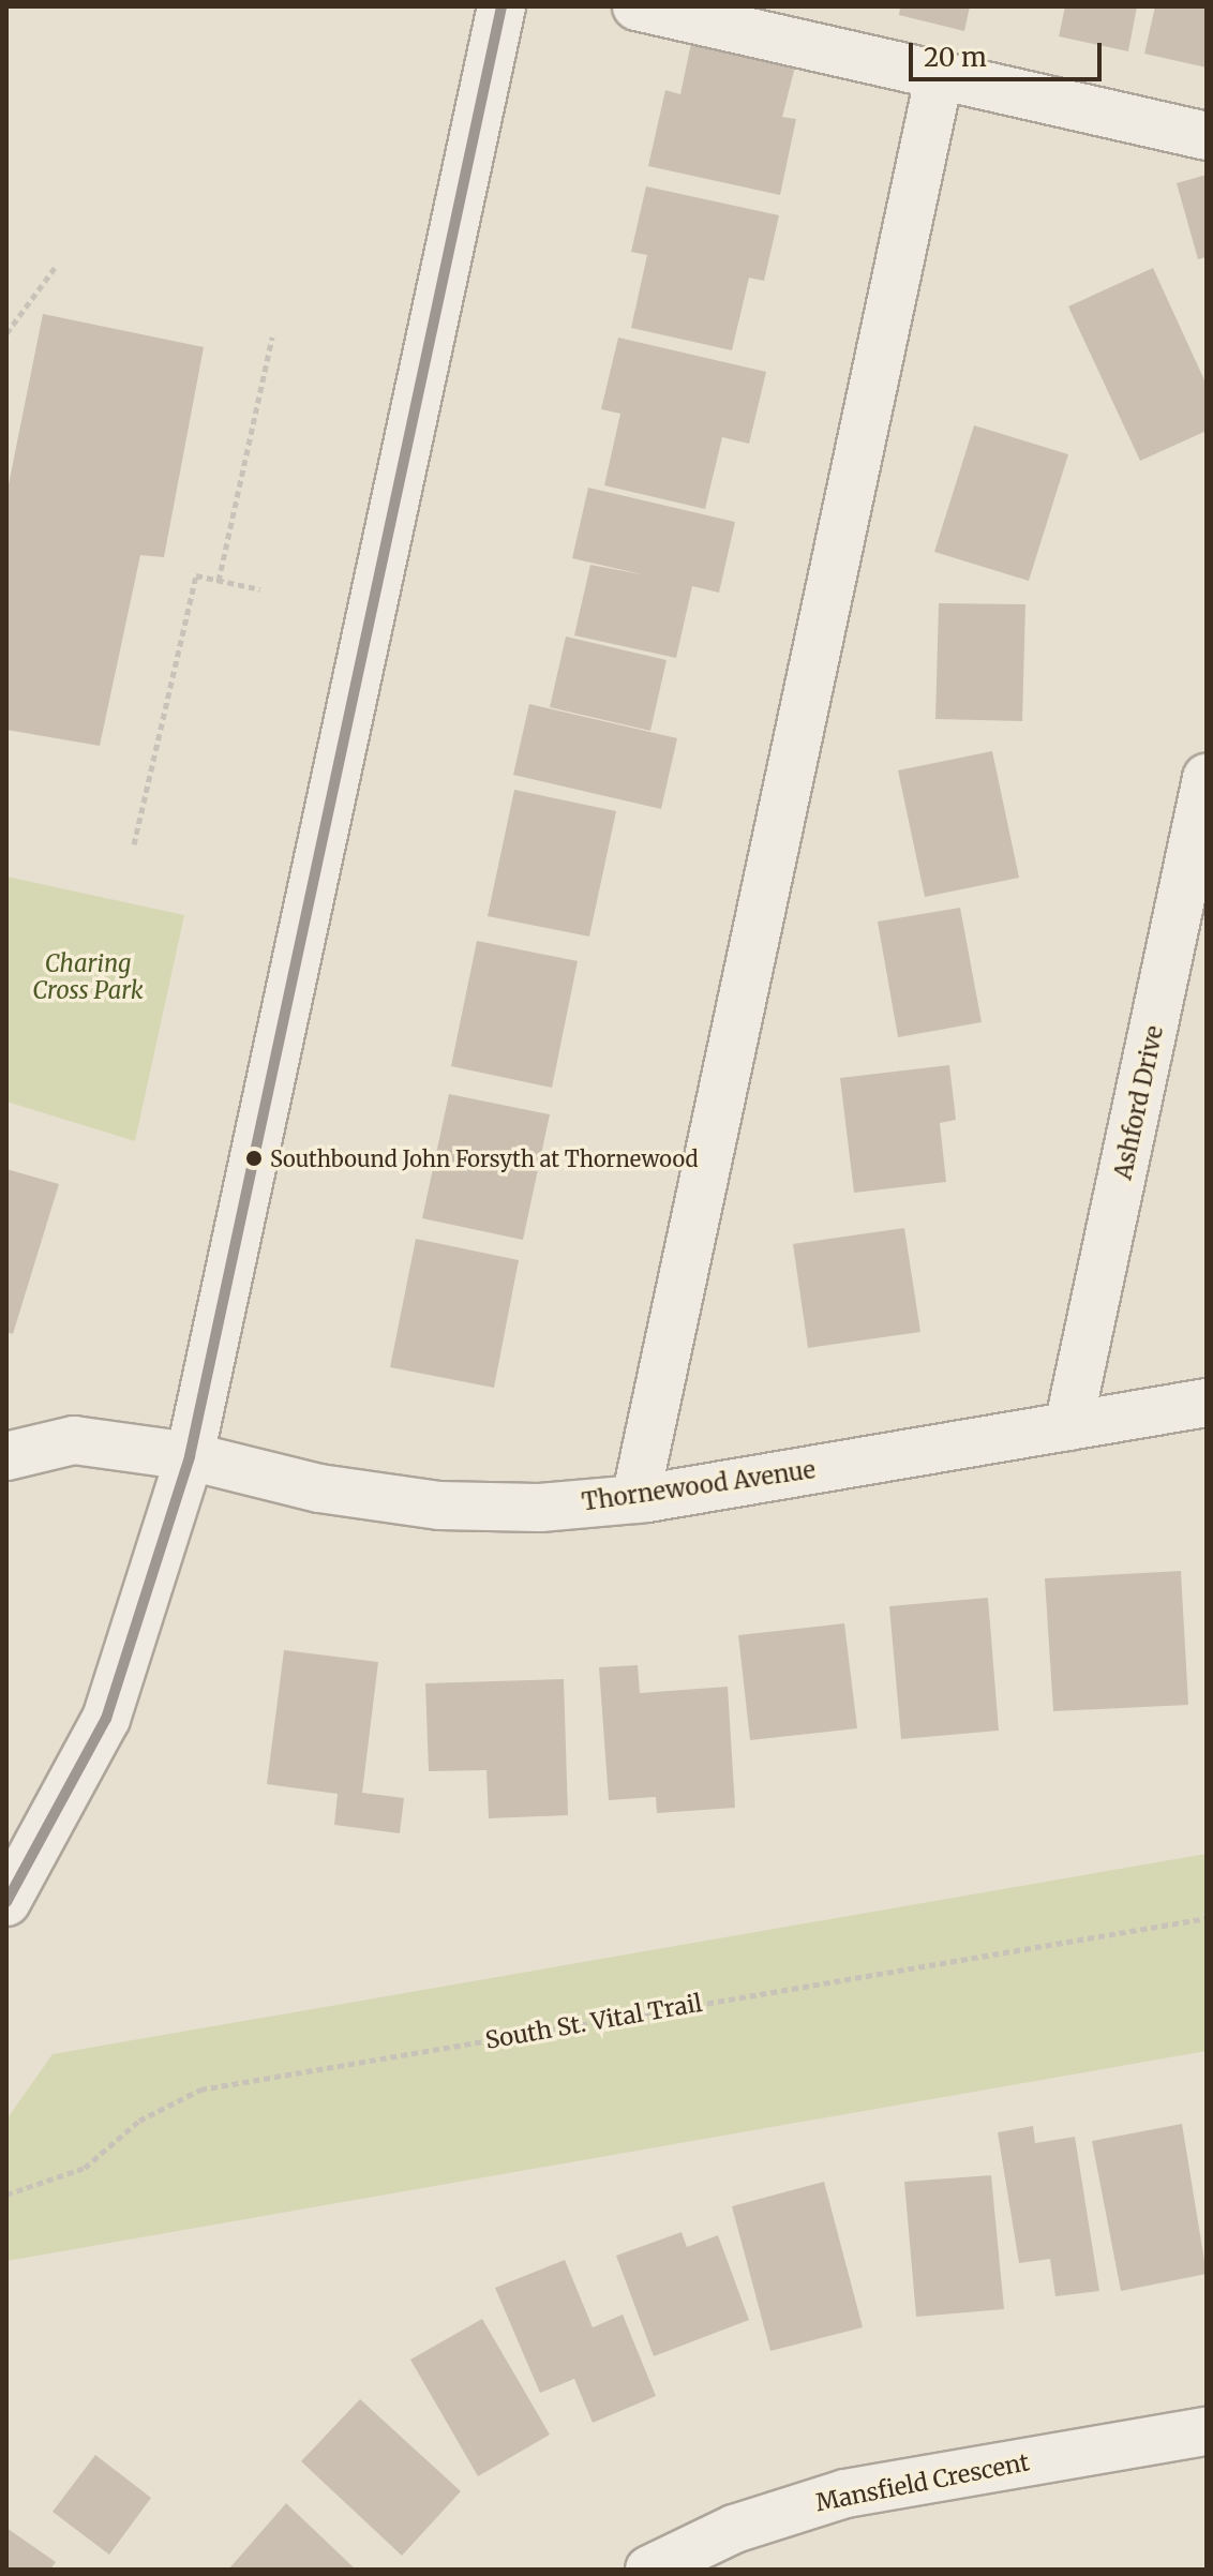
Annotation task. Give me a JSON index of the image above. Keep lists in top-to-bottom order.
{
  "streets": {
    "street": ["Ashford Drive", "Thornewood Avenue", "Mansfield Crescent"],
    "path": ["South St. Vital Trail"]
  },
  "crossings": [
    ["Ashford Drive", "Thornewood Avenue"]
  ],
  "parks": ["Charing Cross Park"],
  "places": ["Southbound John Forsyth at Thornewood"],
  "scale_bar": "20 m"
}
